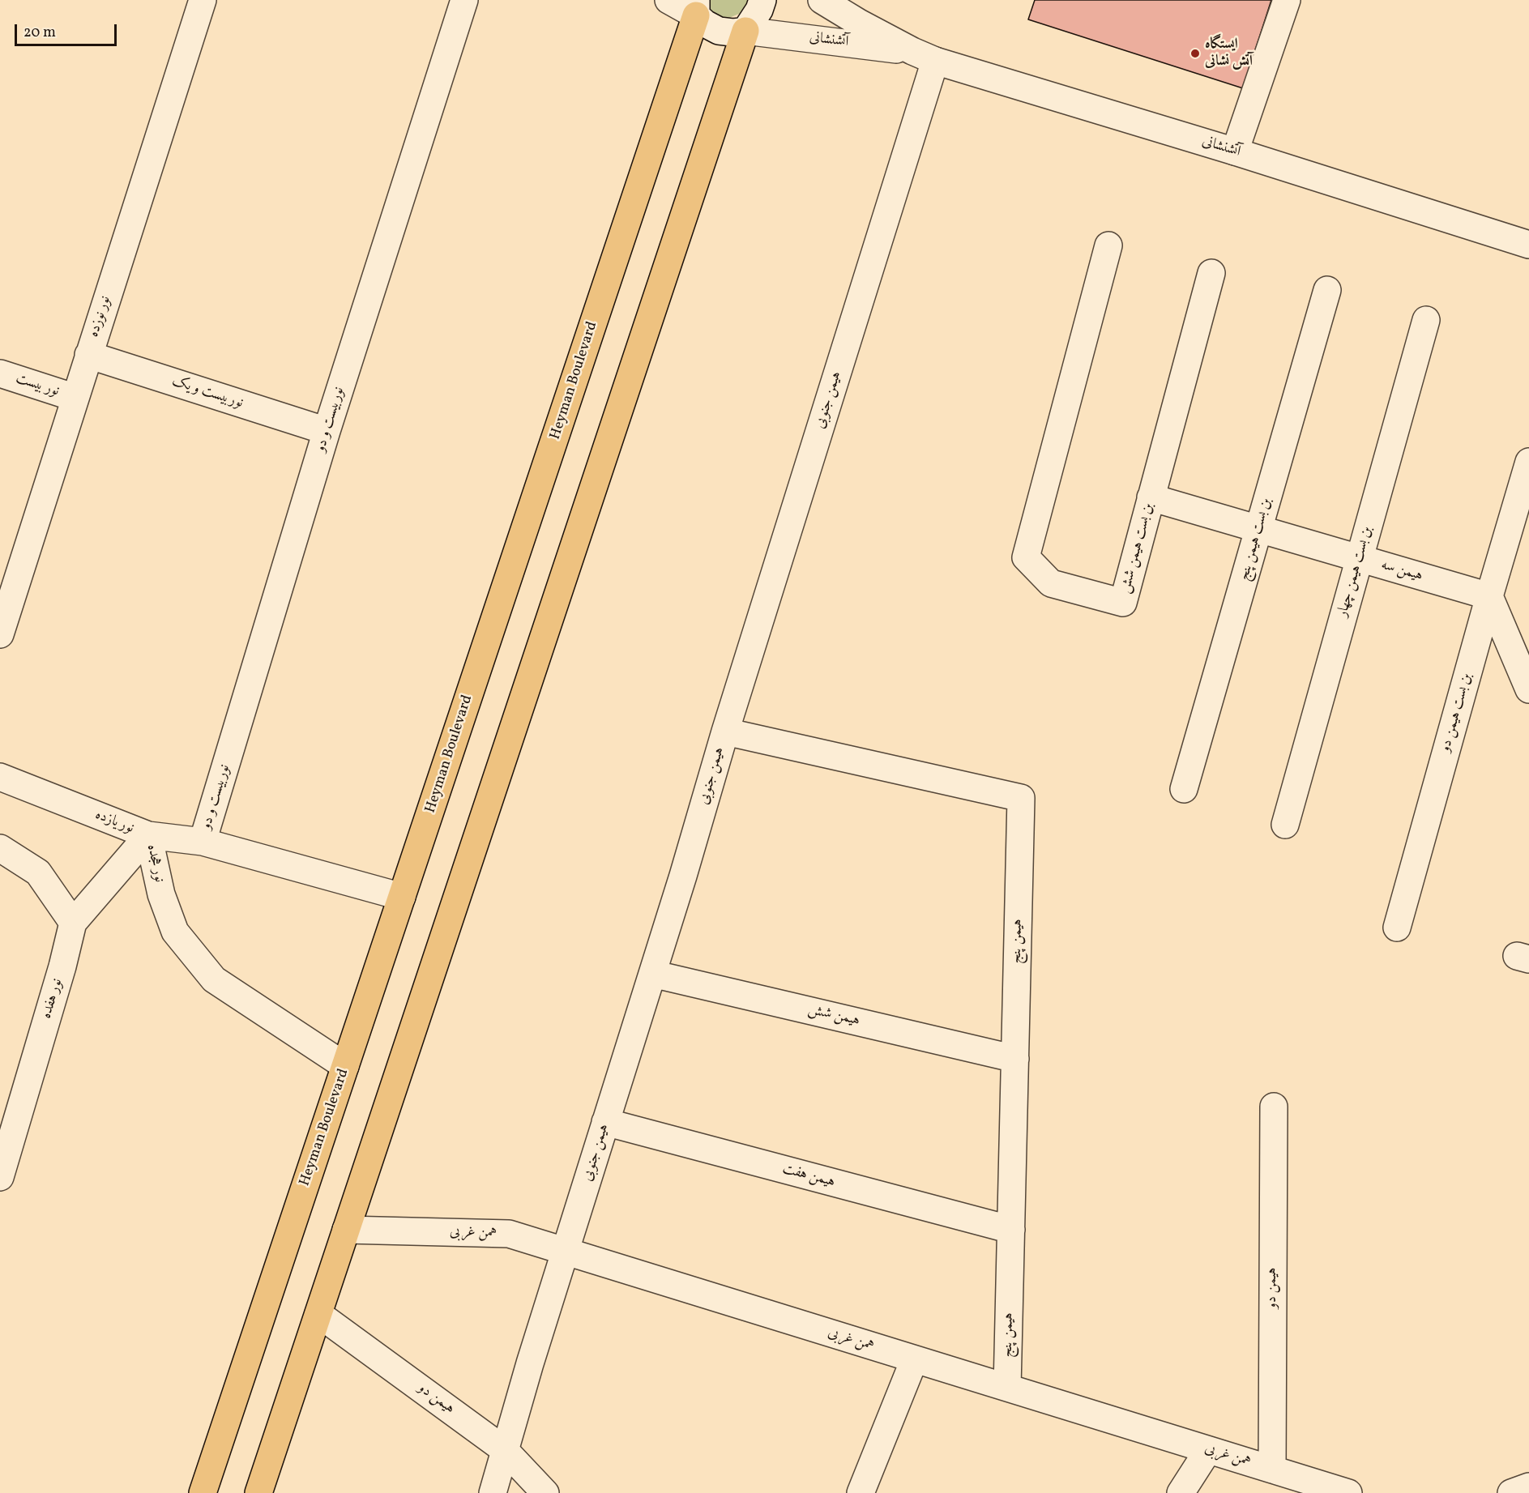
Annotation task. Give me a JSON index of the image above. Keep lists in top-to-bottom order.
{
  "streets": {
    "main road": ["Heyman Boulevard"],
    "street": [
      "آتشنشانی",
      "نور نوزده",
      "نور بیست",
      "نوربیست و یک",
      "هیمن جنوبی",
      "نوربیست و دو",
      "بن بست هیمن پنج",
      "بن بست هیمن شش",
      "هیمن سه",
      "بن بست هیمن چهار",
      "بن بست هیمن دو",
      "نور یازده",
      "نور هجده",
      "هیمن پنج",
      "نور هفده",
      "هیمن شش",
      "هیمن هفت",
      "همن غربی",
      "هیمن دو"
    ]
  },
  "crossings": [
    ["آتشنشانی", "Heyman Boulevard"],
    ["آتشنشانی", "هیمن جنوبی"],
    ["نور نوزده", "نور بیست"],
    ["نور نوزده", "نوربیست و یک"],
    ["Heyman Boulevard", "نور هجده"],
    ["نوربیست و یک", "نوربیست و دو"],
    ["هیمن جنوبی", "هیمن پنج"],
    ["هیمن جنوبی", "هیمن شش"],
    ["هیمن جنوبی", "هیمن هفت"],
    ["هیمن جنوبی", "همن غربی"],
    ["هیمن جنوبی", "هیمن دو"],
    ["نوربیست و دو", "نور هجده"],
    ["بن بست هیمن پنج", "هیمن سه"],
    ["بن بست هیمن شش", "هیمن سه"],
    ["هیمن سه", "بن بست هیمن چهار"],
    ["هیمن سه", "بن بست هیمن دو"],
    ["نور یازده", "نور هجده"],
    ["نور یازده", "نور هفده"],
    ["هیمن پنج", "هیمن شش"],
    ["هیمن پنج", "هیمن هفت"],
    ["هیمن پنج", "همن غربی"],
    ["همن غربی", "هیمن دو"]
  ],
  "places": ["ایستگاه آتش نشانی"],
  "scale_bar": "20 m"
}
